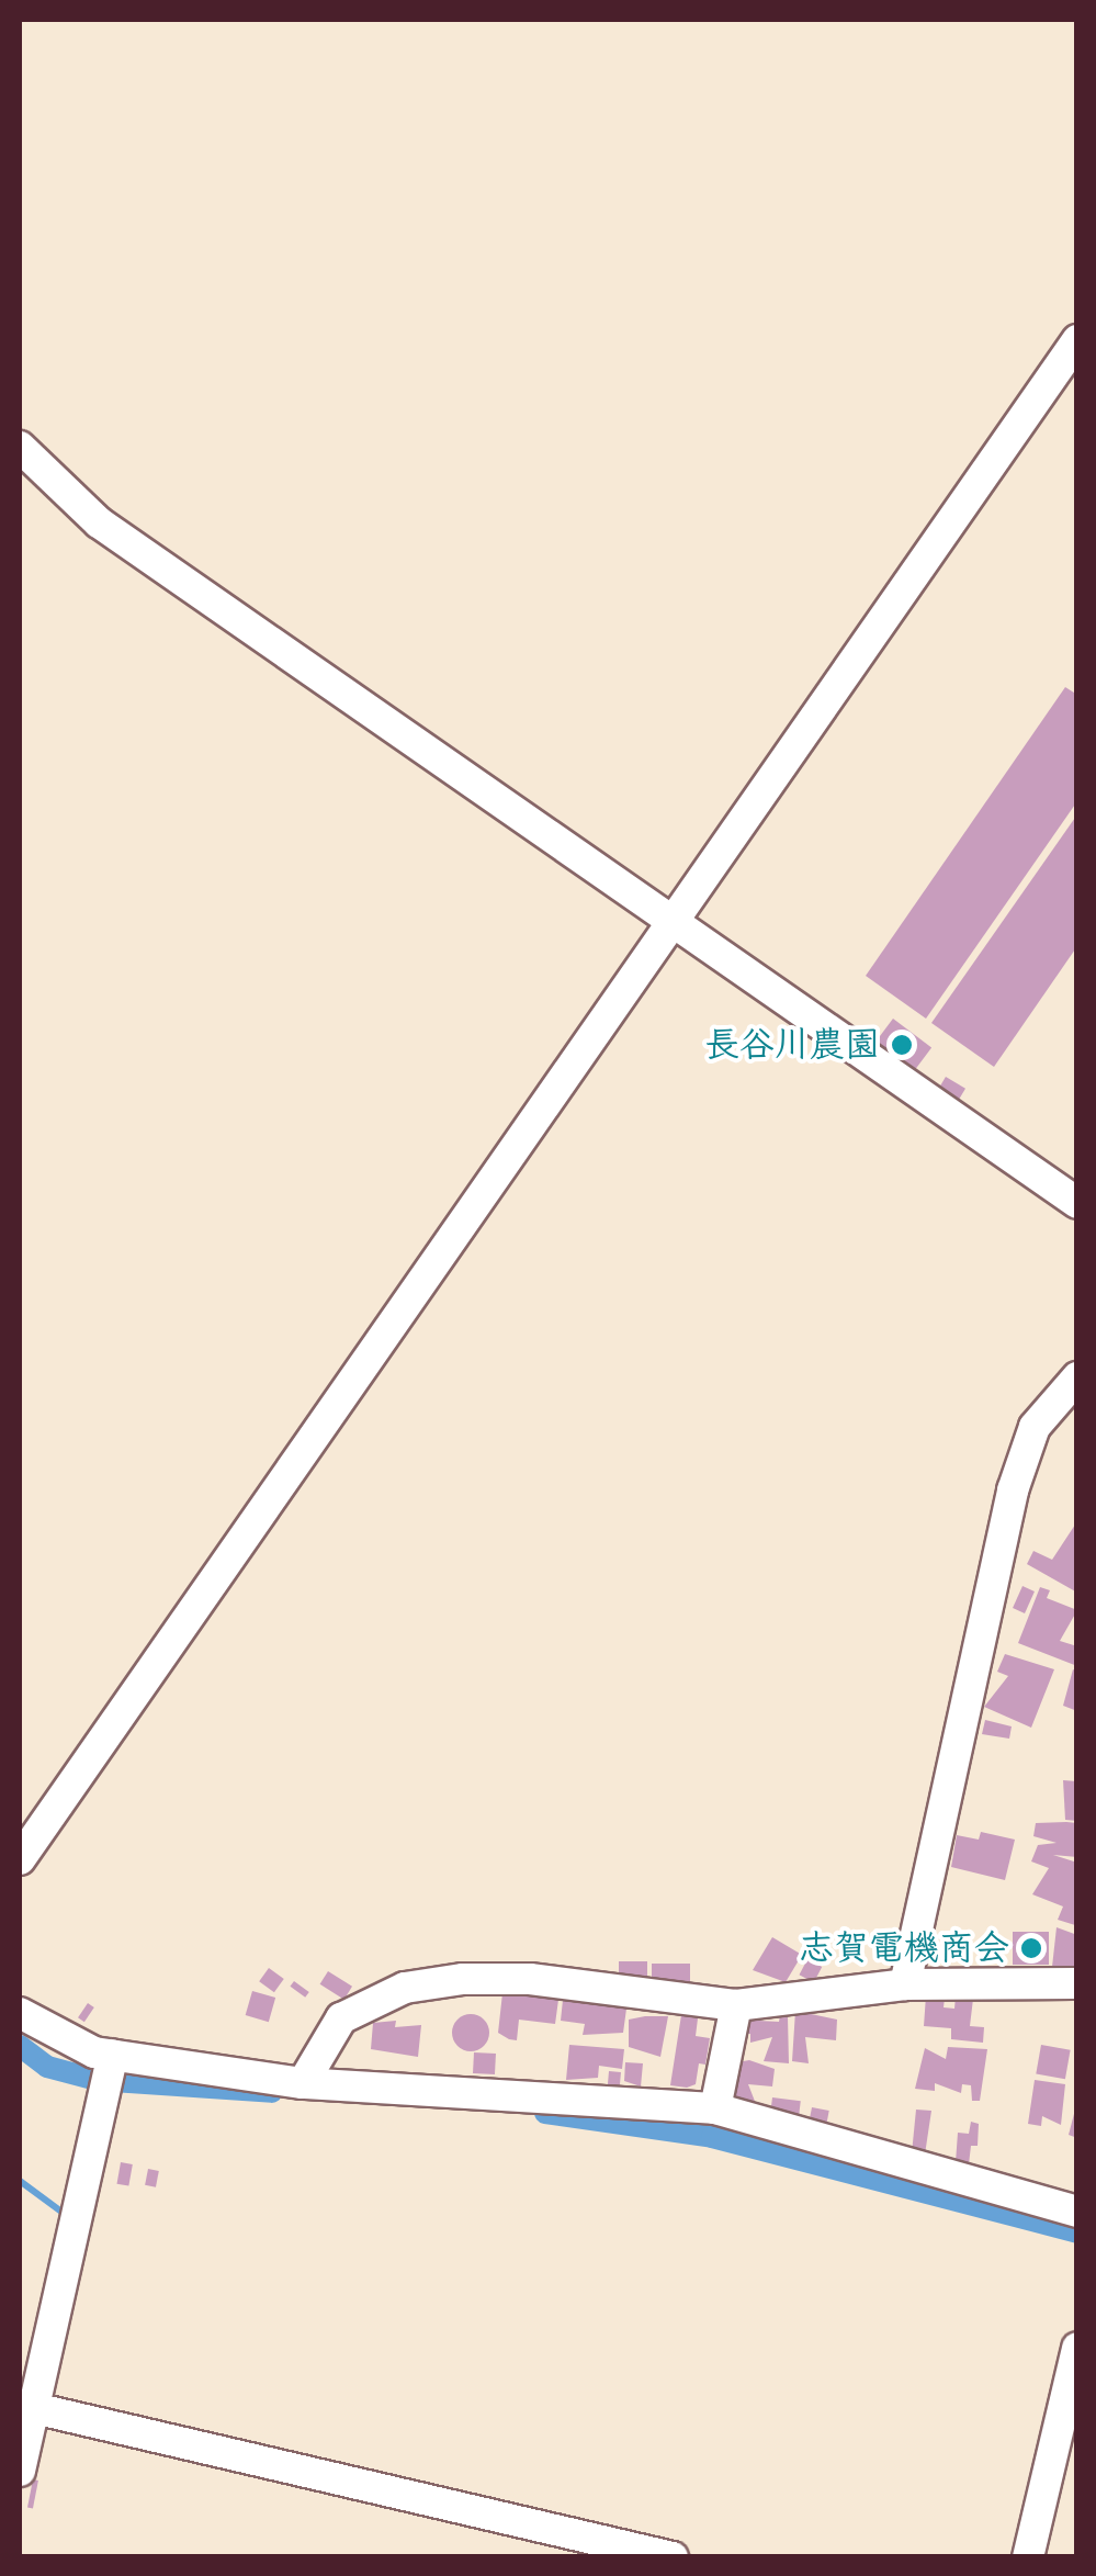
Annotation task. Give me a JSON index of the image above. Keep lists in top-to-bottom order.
{
  "places": ["長谷川農園", "志賀電機商会"]
}
